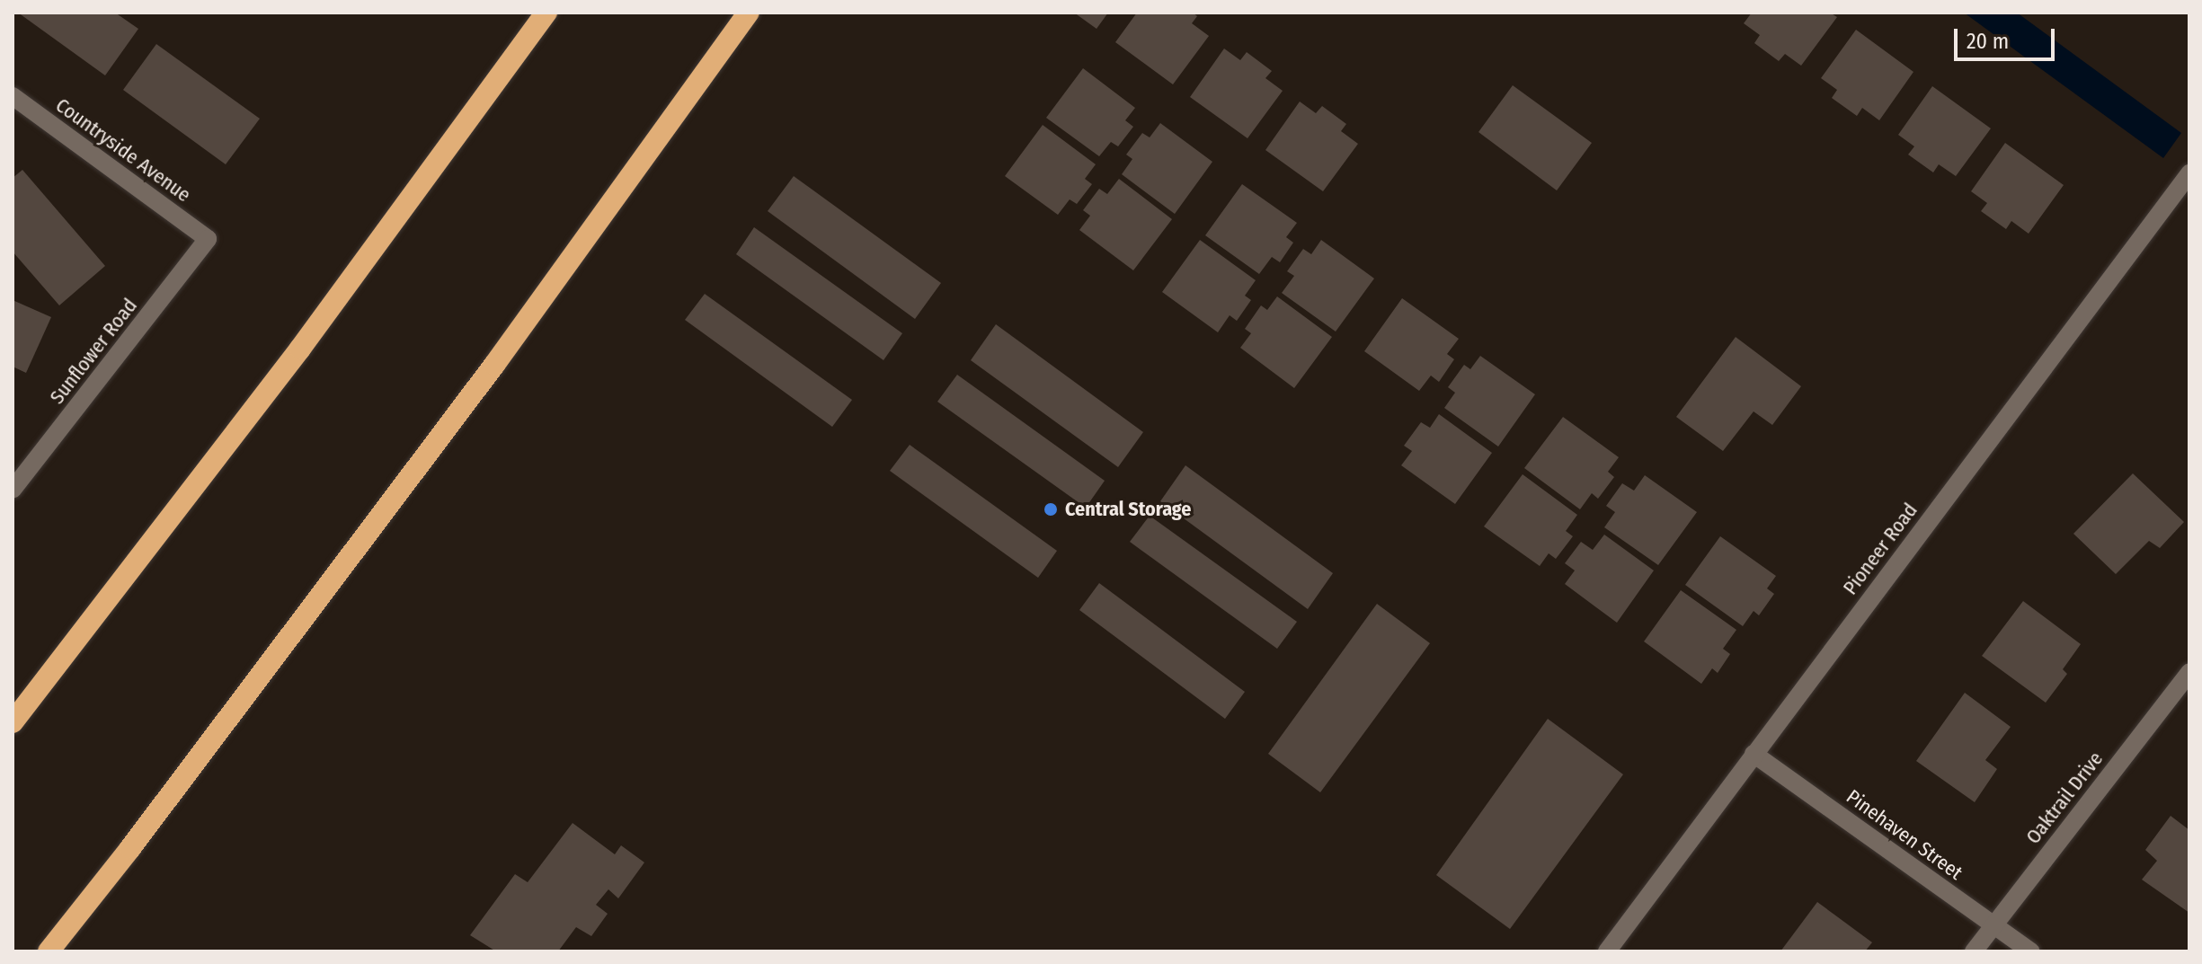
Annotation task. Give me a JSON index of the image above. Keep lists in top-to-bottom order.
{
  "streets": {
    "street": [
      "Countryside Avenue",
      "Sunflower Road",
      "Pioneer Road",
      "Oaktrail Drive",
      "Pinehaven Street"
    ]
  },
  "crossings": [
    ["Countryside Avenue", "Sunflower Road"],
    ["Pioneer Road", "Pinehaven Street"],
    ["Oaktrail Drive", "Pinehaven Street"]
  ],
  "places": ["Central Storage"],
  "scale_bar": "20 m"
}
